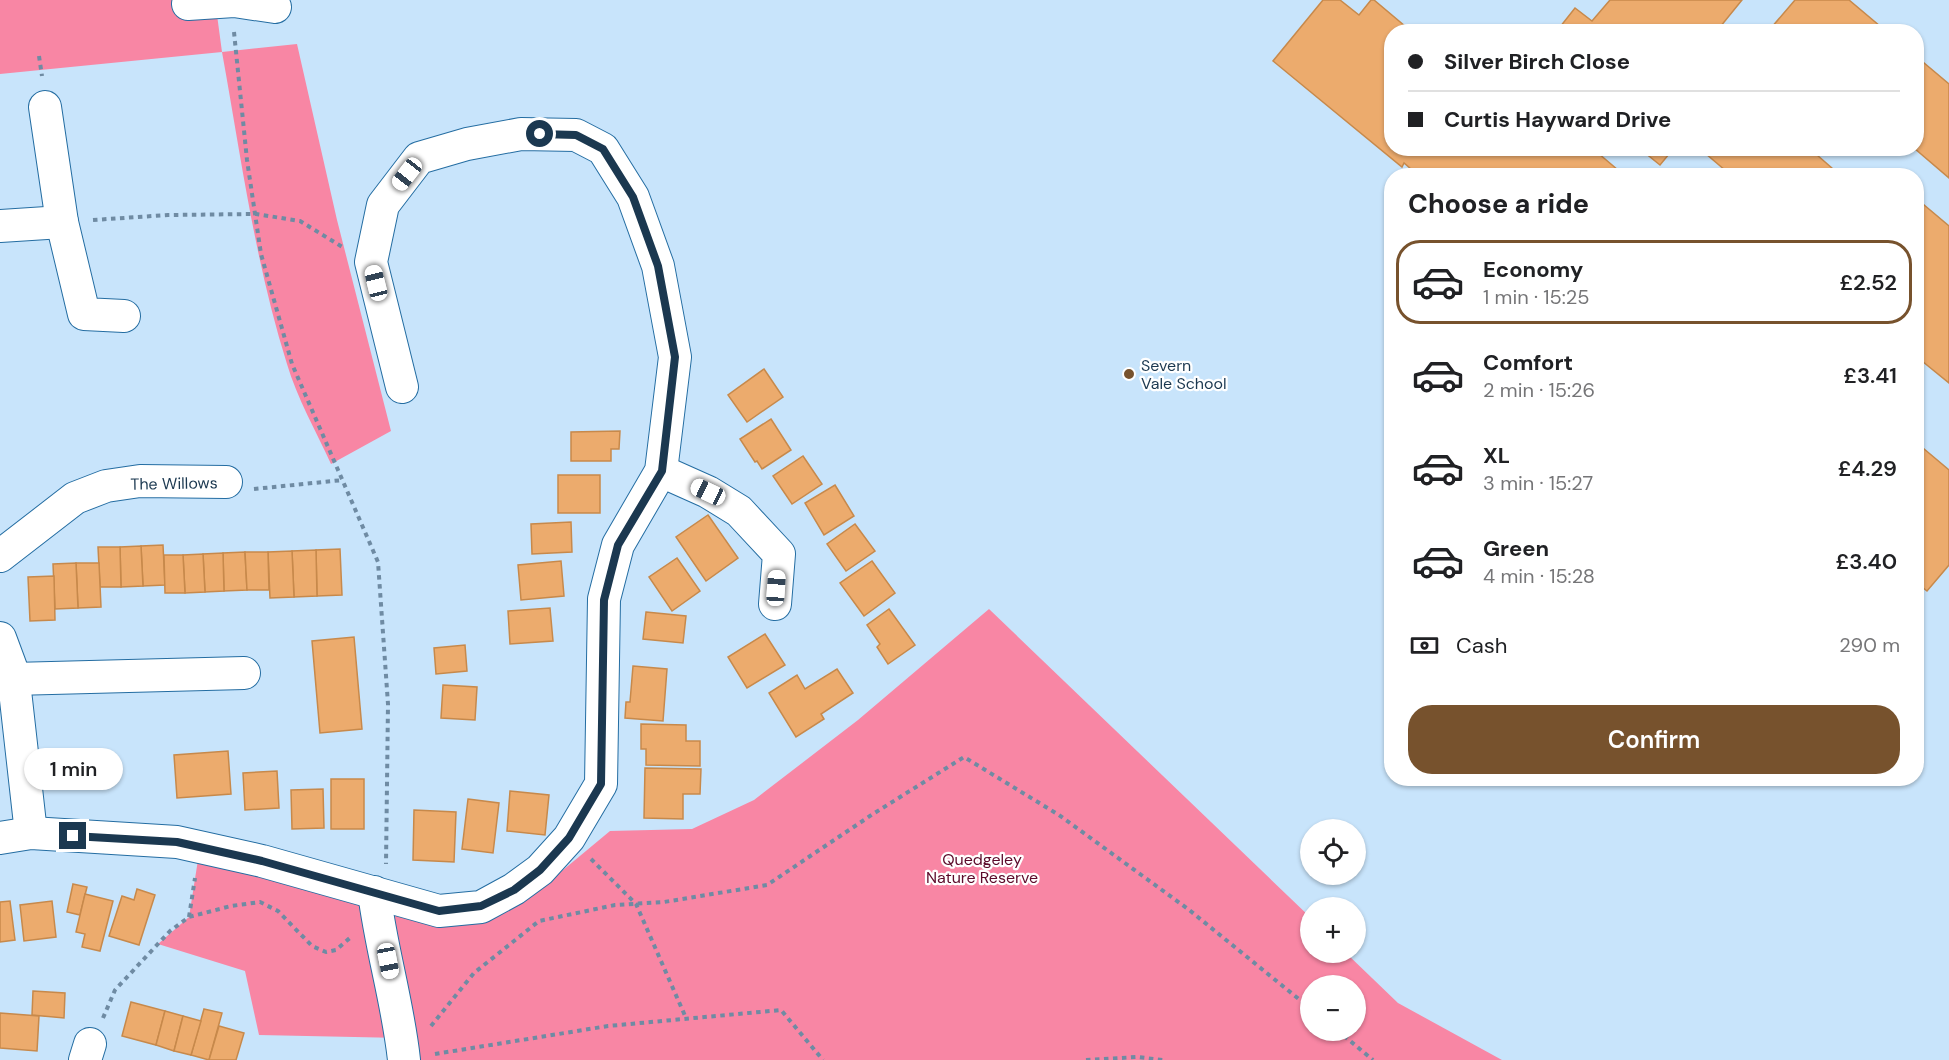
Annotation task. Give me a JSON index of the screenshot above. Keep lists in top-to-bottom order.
{
  "streets": {
    "street": ["The Willows"]
  },
  "parks": ["Quedgeley Nature Reserve"],
  "places": ["Severn Vale School"],
  "page": {
    "banner": ["Silver Birch Close", "Curtis Hayward Drive"],
    "heading": "Choose a ride",
    "list": [
      {
        "name": "Economy",
        "note": "1 min · 15:25",
        "value": "£2.52"
      },
      {
        "name": "Comfort",
        "note": "2 min · 15:26",
        "value": "£3.41"
      },
      {
        "name": "XL",
        "note": "3 min · 15:27",
        "value": "£4.29"
      },
      {
        "name": "Green",
        "note": "4 min · 15:28",
        "value": "£3.40"
      }
    ],
    "pay": ["Cash", "290 m"],
    "buttons": "Confirm",
    "bubble": "1 min",
    "map_buttons": ["+", "−"]
  }
}
